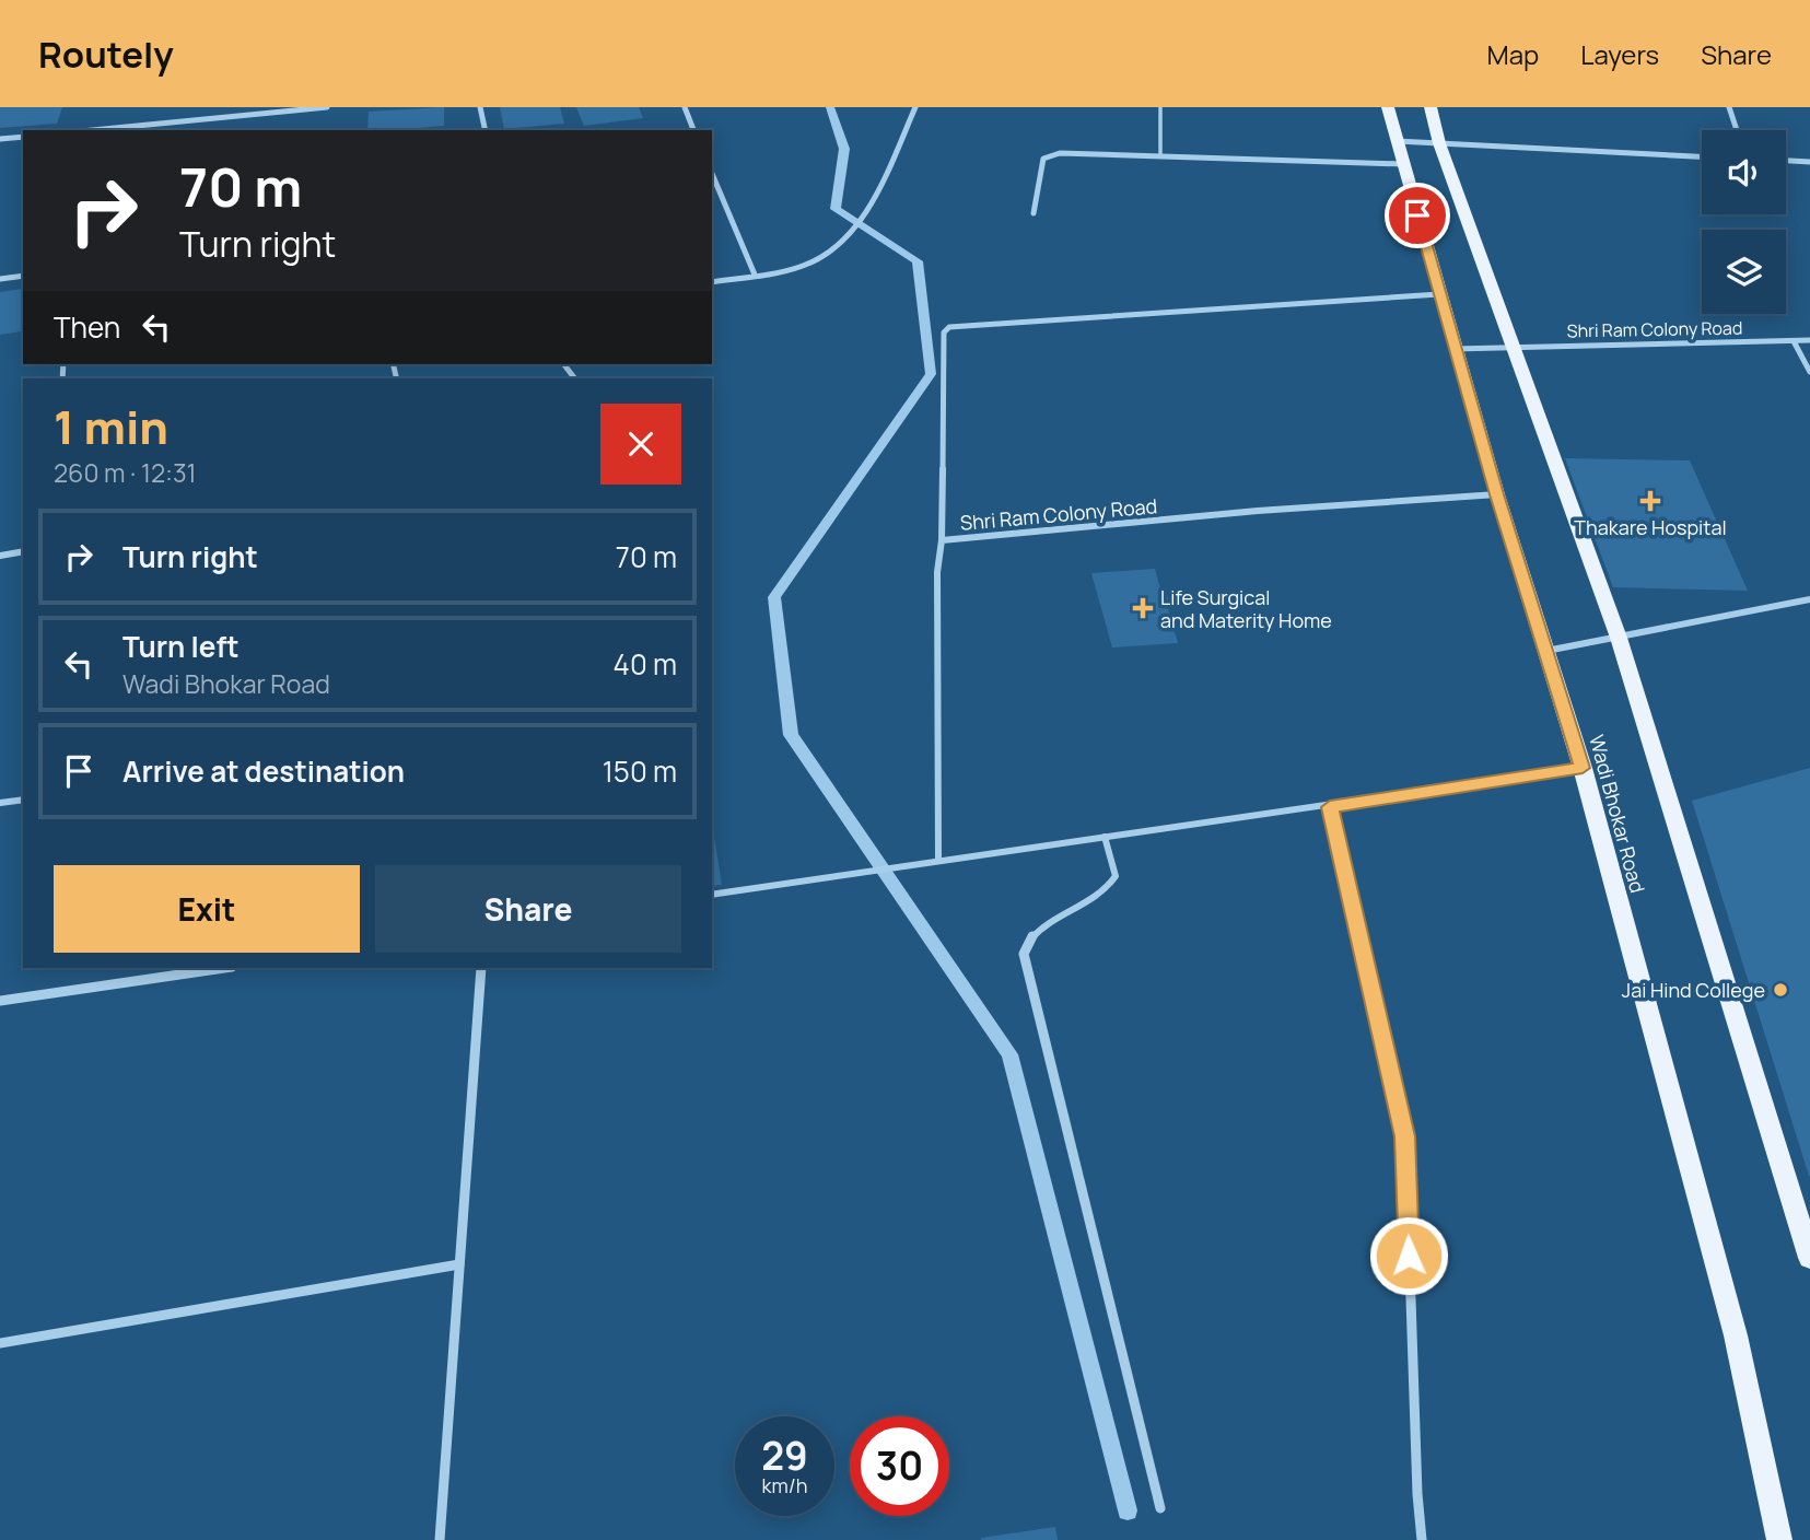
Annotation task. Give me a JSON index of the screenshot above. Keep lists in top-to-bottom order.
{
  "streets": {
    "main road": ["Wadi Bhokar Road"],
    "street": ["Shri Ram Colony Road"]
  },
  "crossings": [
    ["Shri Ram Colony Road", "Wadi Bhokar Road"]
  ],
  "places": {
    "health": ["Thakare Hospital", "Life Surgical and Materity Home"],
    "other": ["Jai Hind College"]
  },
  "page": {
    "header": "Routely",
    "nav": ["Map", "Layers", "Share"],
    "turn": ["70 m", "Turn right"],
    "then": "Then",
    "heading": ["1 min", "260 m · 12:31"],
    "list": [
      {
        "name": "Turn right",
        "value": "70 m"
      },
      {
        "name": "Turn left",
        "note": "Wadi Bhokar Road",
        "value": "40 m"
      },
      {
        "name": "Arrive at destination",
        "value": "150 m"
      }
    ],
    "buttons": ["Exit", "Share"],
    "speed": "29 km/h",
    "limit": "30"
  }
}
